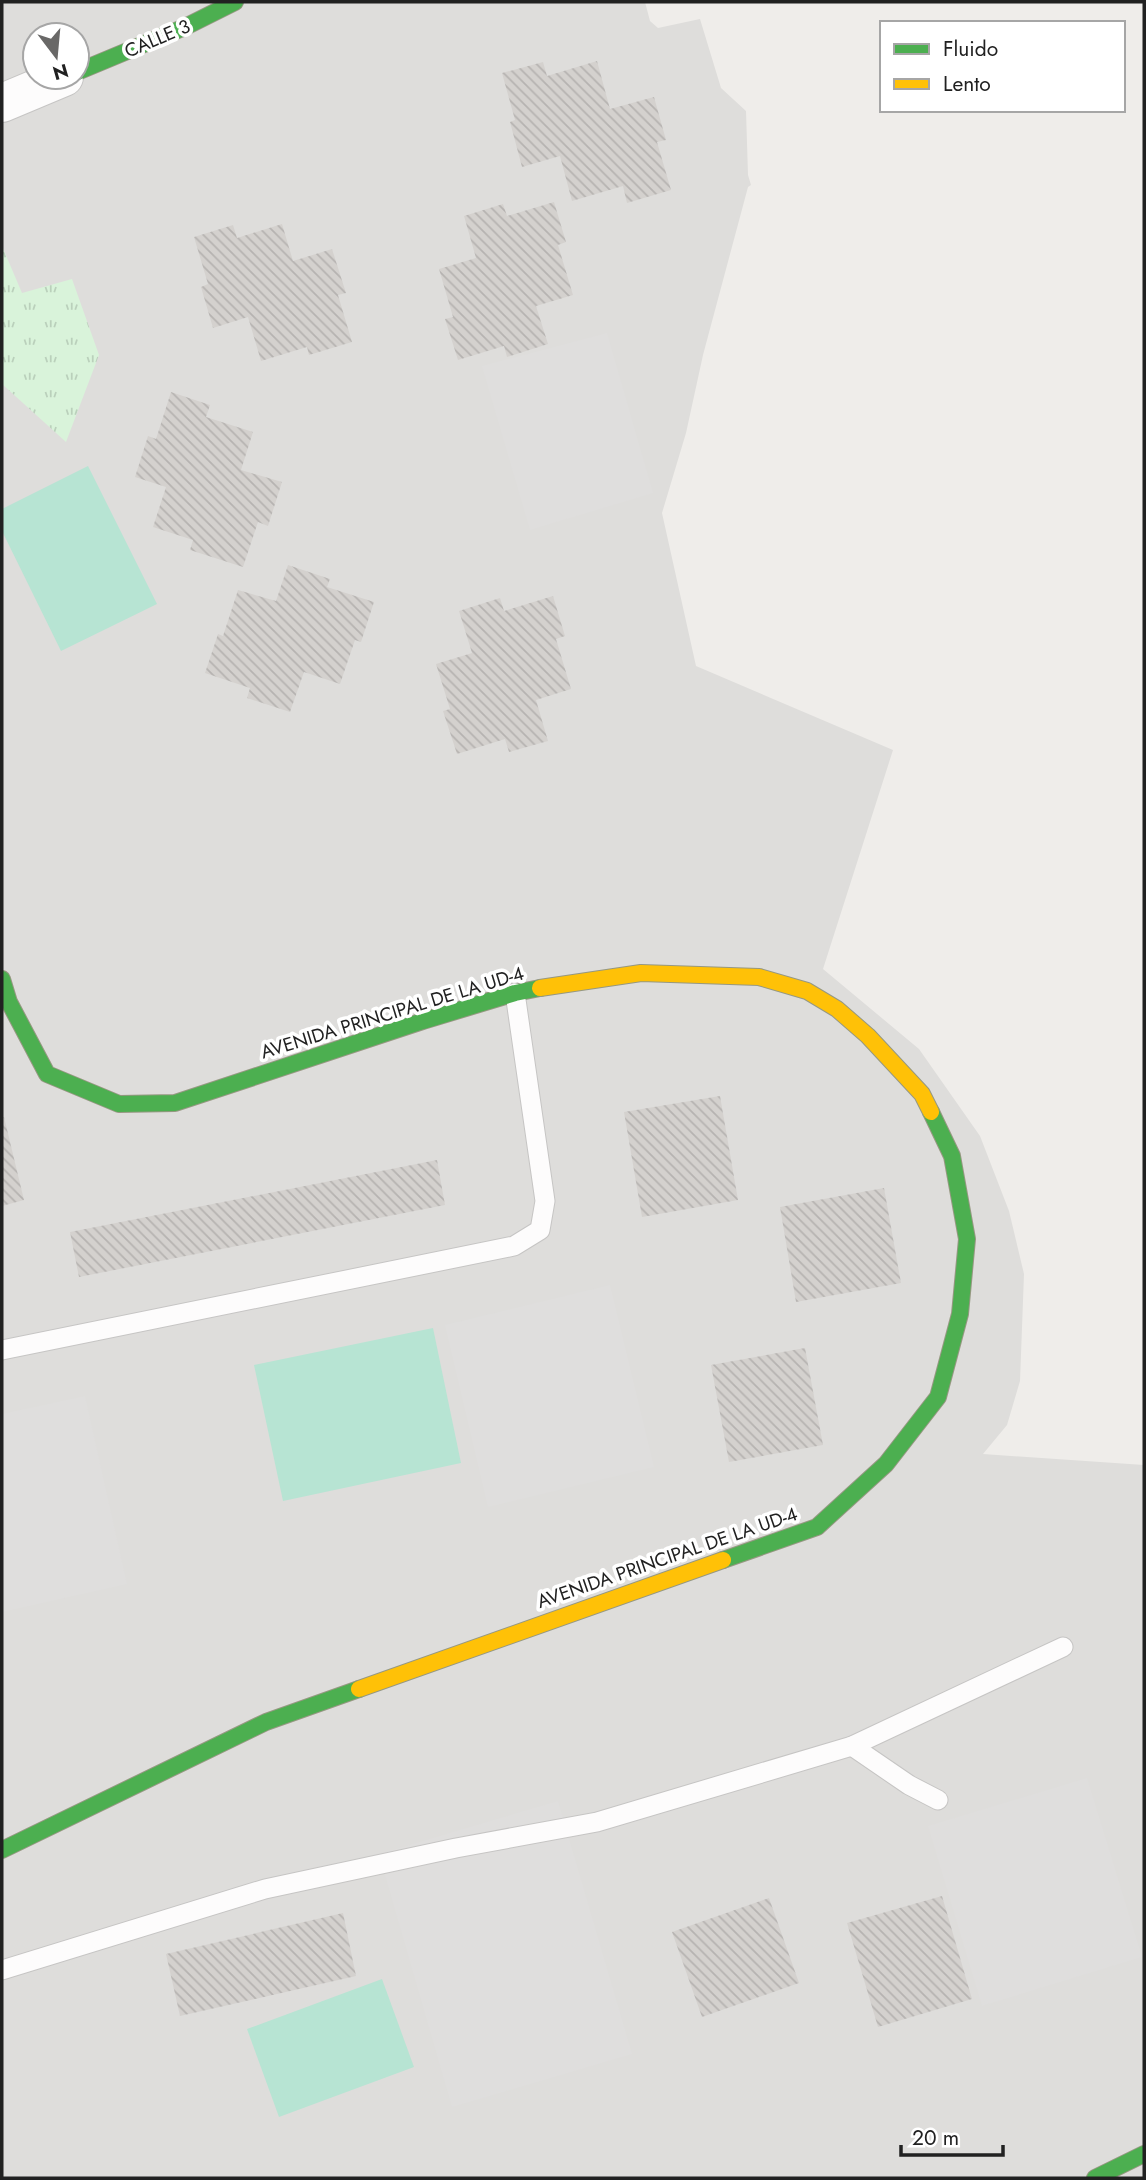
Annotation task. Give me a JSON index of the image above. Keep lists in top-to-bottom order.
{
  "streets": {
    "street": ["CALLE 3", "AVENIDA PRINCIPAL DE LA UD-4"]
  },
  "legend": ["Fluido", "Lento"],
  "scale_bar": "20 m",
  "north": "bottom"
}
